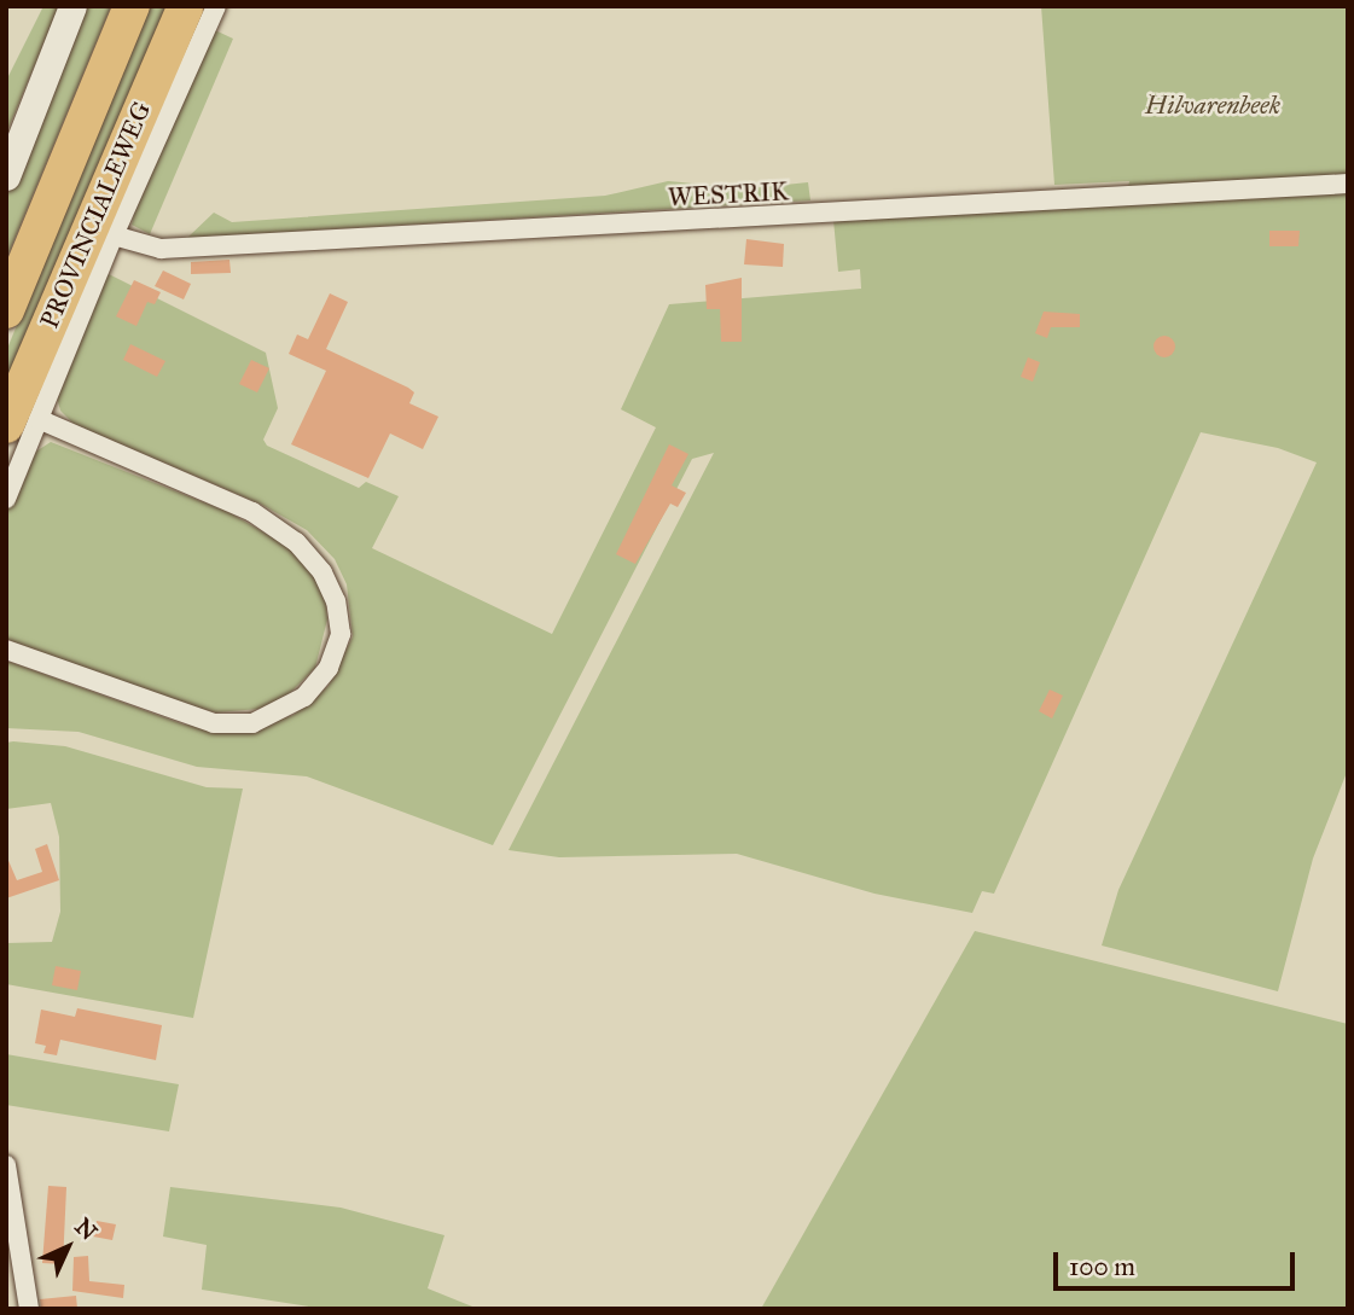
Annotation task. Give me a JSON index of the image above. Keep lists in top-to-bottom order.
{
  "streets": {
    "highway": ["PROVINCIALEWEG"],
    "street": ["WESTRIK"]
  },
  "parks": ["Hilvarenbeek"],
  "scale_bar": "100 m",
  "north": "top right"
}
